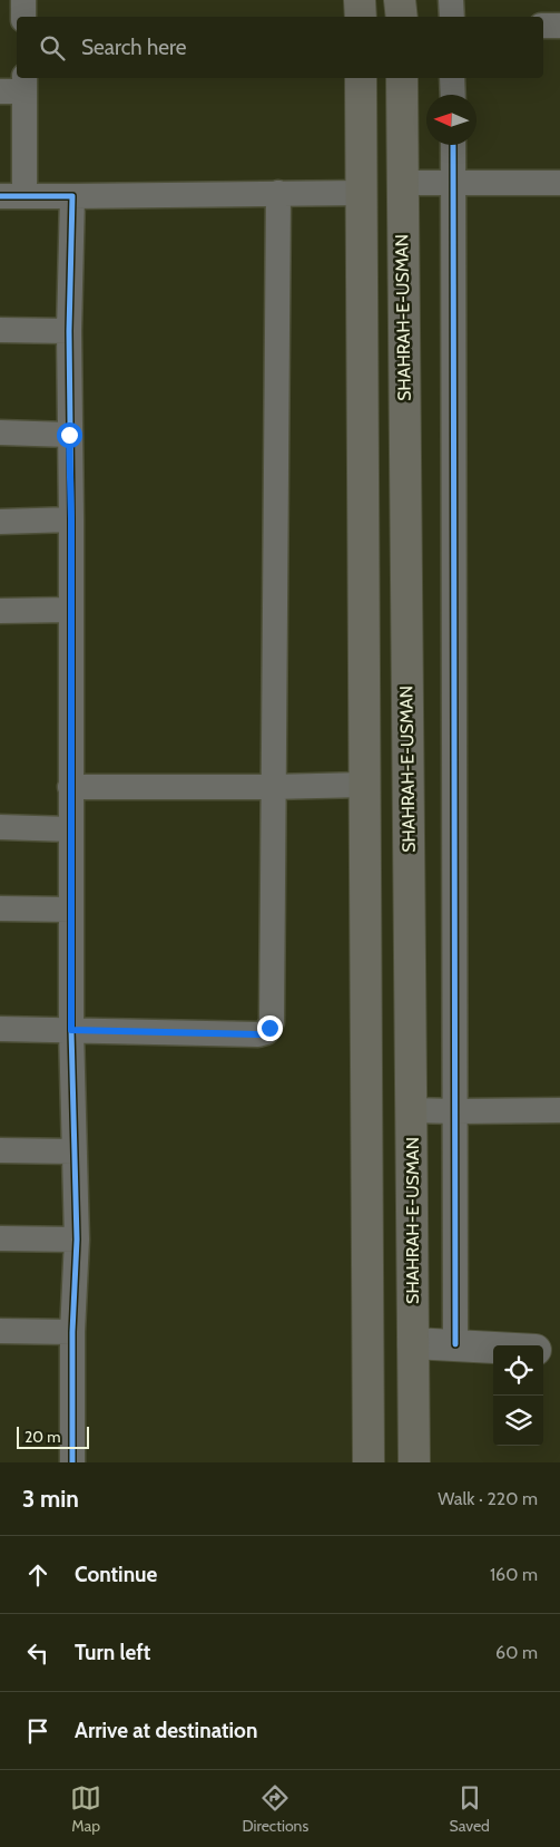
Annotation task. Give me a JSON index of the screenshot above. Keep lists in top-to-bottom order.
{
  "streets": {
    "main road": ["SHAHRAH-E-USMAN"]
  },
  "scale_bar": "20 m",
  "north": "left",
  "page": {
    "search": "Search here",
    "scale": "20 m",
    "heading": ["3 min", "Walk · 220 m"],
    "list": [
      ["Continue", "160 m"],
      ["Turn left", "60 m"],
      "Arrive at destination"
    ],
    "nav": ["Map", "Directions", "Saved"]
  }
}
